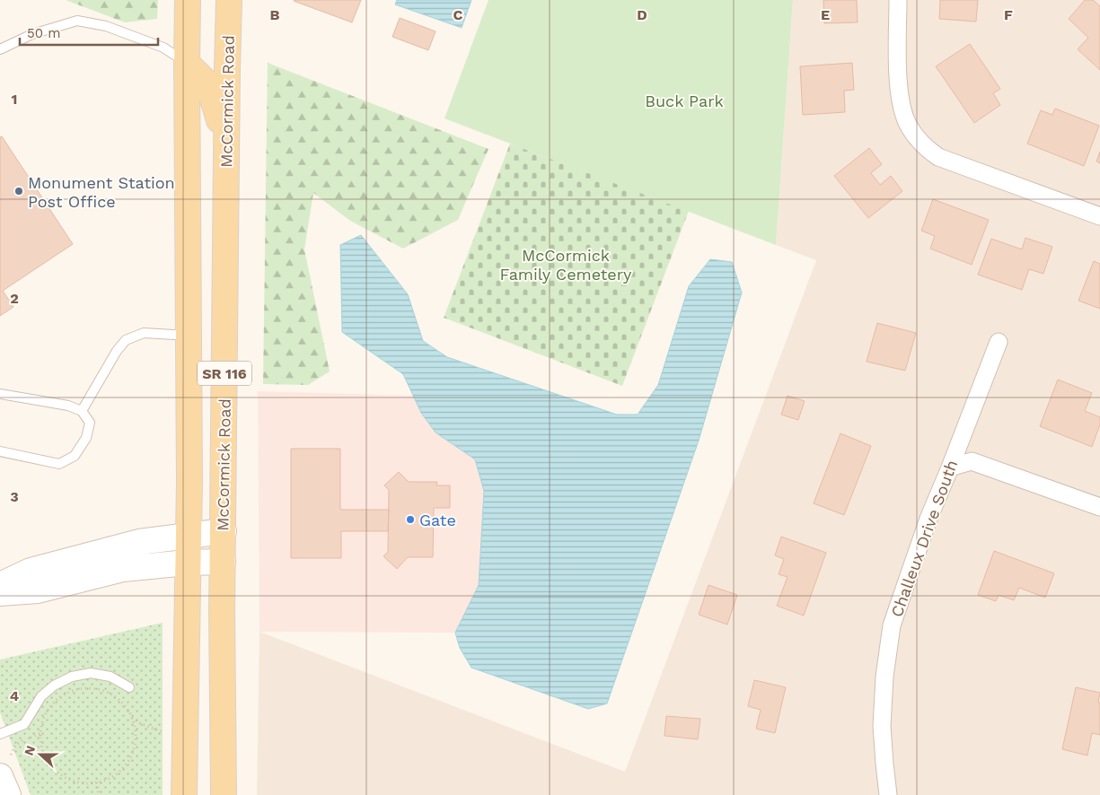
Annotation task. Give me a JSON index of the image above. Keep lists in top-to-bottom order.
{
  "streets": {
    "main road": ["McCormick Road", "SR 116"],
    "street": ["Challeux Drive South"]
  },
  "parks": ["Buck Park", "McCormick Family Cemetery"],
  "places": ["Monument Station Post Office", "Gate"],
  "scale_bar": "50 m",
  "north": "left",
  "grid": {
    "columns": [
      "B",
      "C",
      "D",
      "E",
      "F"
    ],
    "rows": [
      "1",
      "2",
      "3",
      "4"
    ]
  }
}
